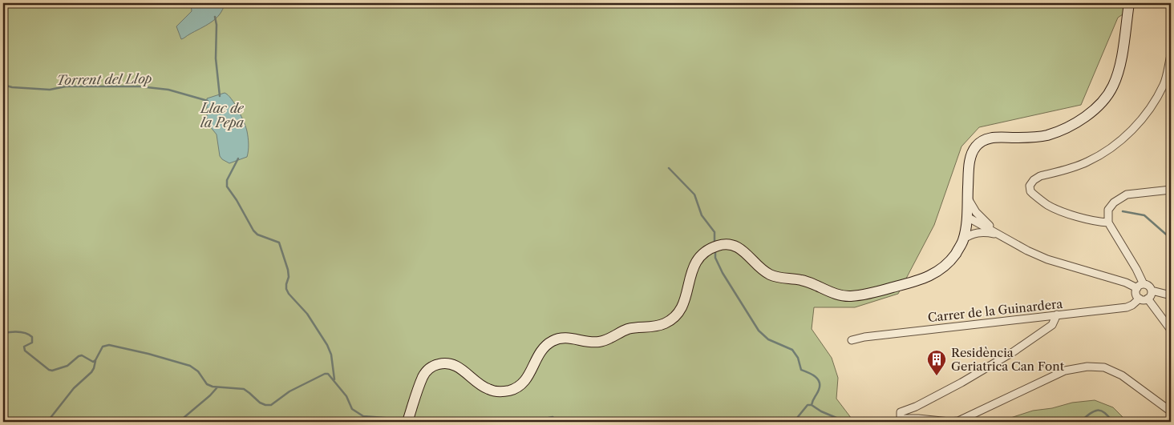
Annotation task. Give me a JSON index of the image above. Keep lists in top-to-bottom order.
{
  "streets": {
    "street": ["Carrer de la Guinardera"]
  },
  "water": ["Torrent del Llop", "Llac de la Pepa"],
  "places": {
    "building": ["Residència Geriatrica Can Font"]
  }
}
